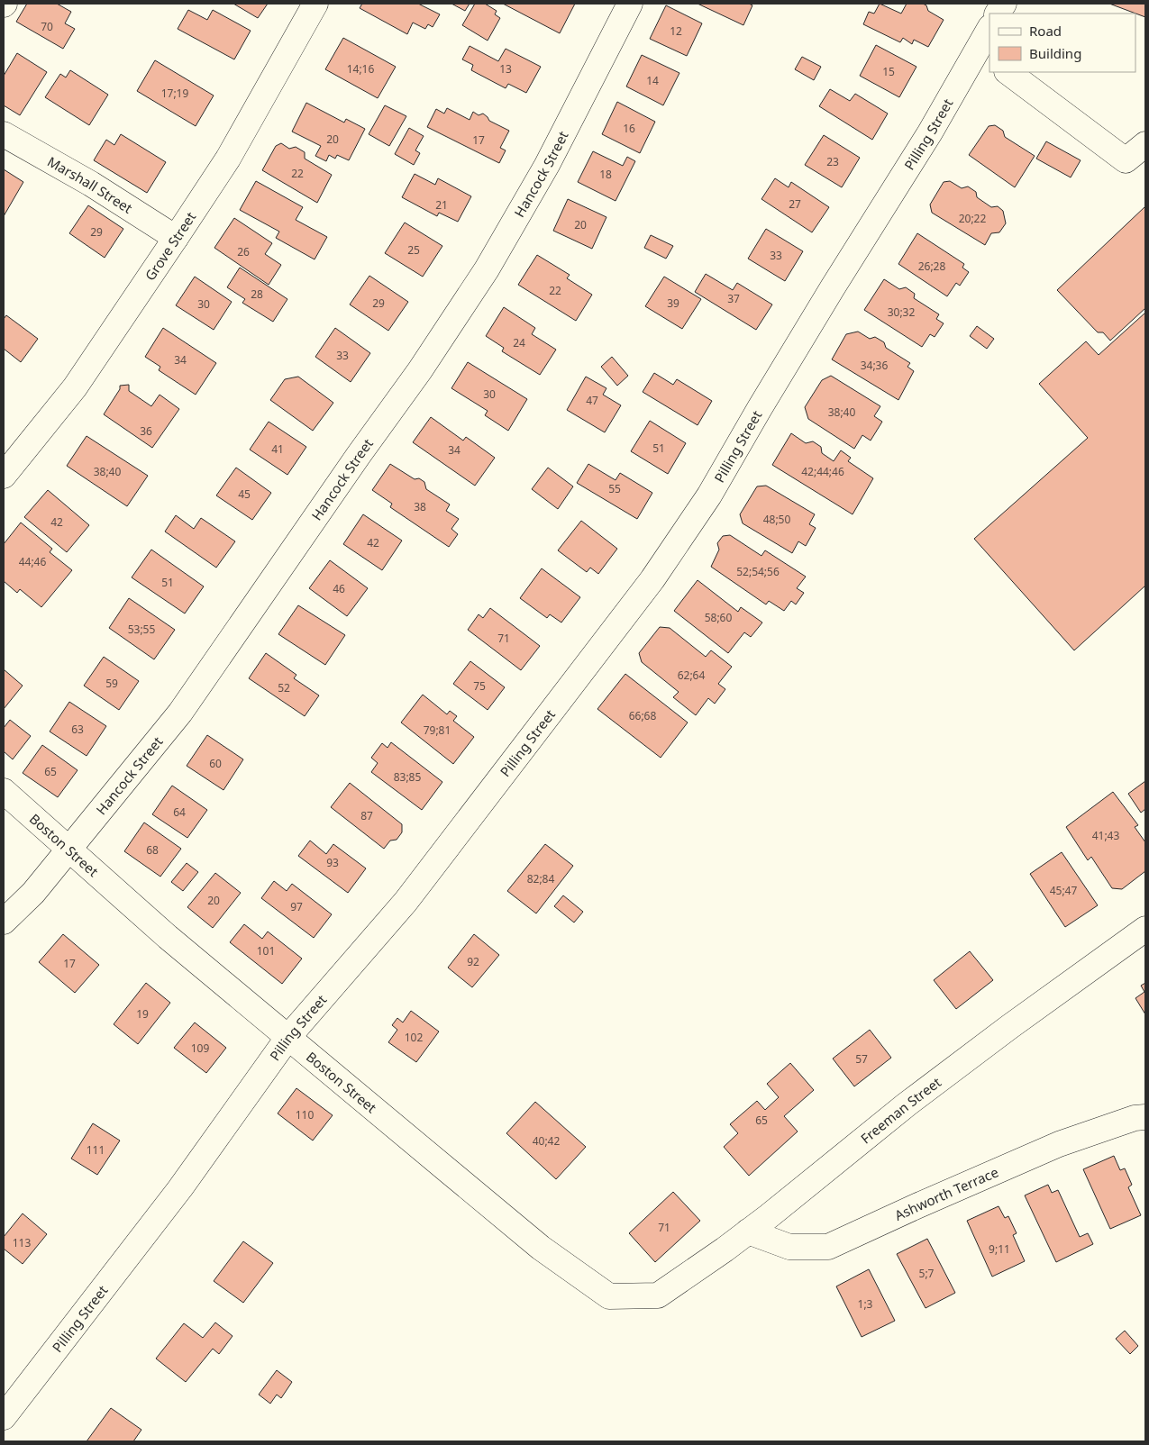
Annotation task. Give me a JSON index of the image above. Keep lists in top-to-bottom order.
{
  "streets": {
    "street": [
      "Pilling Street",
      "Hancock Street",
      "Marshall Street",
      "Grove Street",
      "Boston Street",
      "Freeman Street",
      "Ashworth Terrace"
    ]
  },
  "crossings": [
    ["Pilling Street", "Boston Street"],
    ["Hancock Street", "Boston Street"],
    ["Marshall Street", "Grove Street"],
    ["Boston Street", "Freeman Street"],
    ["Freeman Street", "Ashworth Terrace"]
  ],
  "house_numbers": [
    "70",
    "12",
    "14;16",
    "13",
    "15",
    "14",
    "17;19",
    "16",
    "20",
    "17",
    "23",
    "22",
    "18",
    "27",
    "21",
    "20;22",
    "20",
    "29",
    "25",
    "26",
    "33",
    "26;28",
    "22",
    "28",
    "37",
    "29",
    "39",
    "30",
    "30;32",
    "24",
    "33",
    "34",
    "34;36",
    "30",
    "47",
    "38;40",
    "36",
    "51",
    "41",
    "34",
    "38;40",
    "42;44;46",
    "55",
    "45",
    "38",
    "48;50",
    "42",
    "42",
    "44;46",
    "52;54;56",
    "51",
    "46",
    "58;60",
    "53;55",
    "71",
    "62;64",
    "59",
    "75",
    "52",
    "66;68",
    "63",
    "79;81",
    "60",
    "65",
    "83;85",
    "64",
    "87",
    "41;43",
    "68",
    "93",
    "82;84",
    "45;47",
    "20",
    "97",
    "101",
    "92",
    "17",
    "19",
    "102",
    "109",
    "57",
    "110",
    "65",
    "40;42",
    "111",
    "71",
    "113",
    "9;11",
    "5;7",
    "1;3"
  ],
  "legend": ["Road", "Building"]
}
